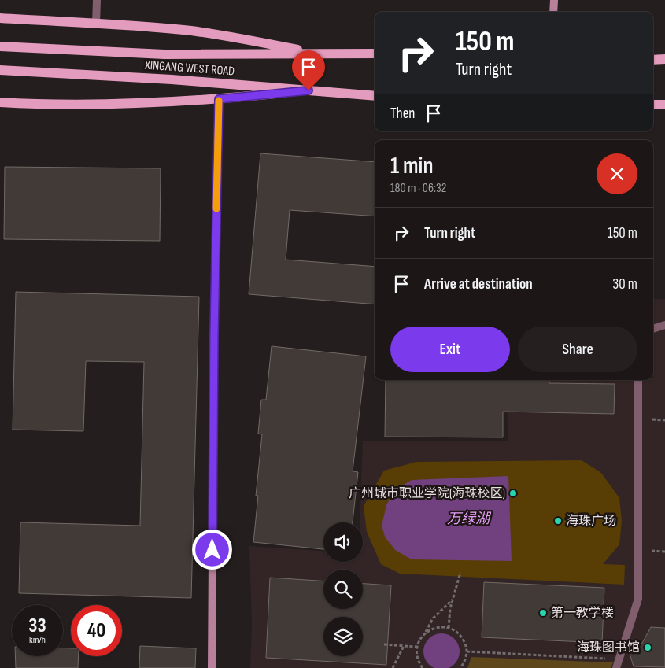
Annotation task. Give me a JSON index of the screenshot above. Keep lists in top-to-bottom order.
{
  "streets": {
    "main road": ["XINGANG WEST ROAD"]
  },
  "water": ["万绿湖"],
  "places": [
    "广州城市职业学院(海珠校区)",
    "海珠广场",
    "第一教学楼",
    "海珠图书馆"
  ],
  "page": {
    "turn": ["150 m", "Turn right"],
    "then": "Then",
    "heading": ["1 min", "180 m · 06:32"],
    "list": [
      {
        "name": "Turn right",
        "value": "150 m"
      },
      {
        "name": "Arrive at destination",
        "value": "30 m"
      }
    ],
    "buttons": ["Exit", "Share"],
    "speed": "33 km/h",
    "limit": "40"
  }
}
